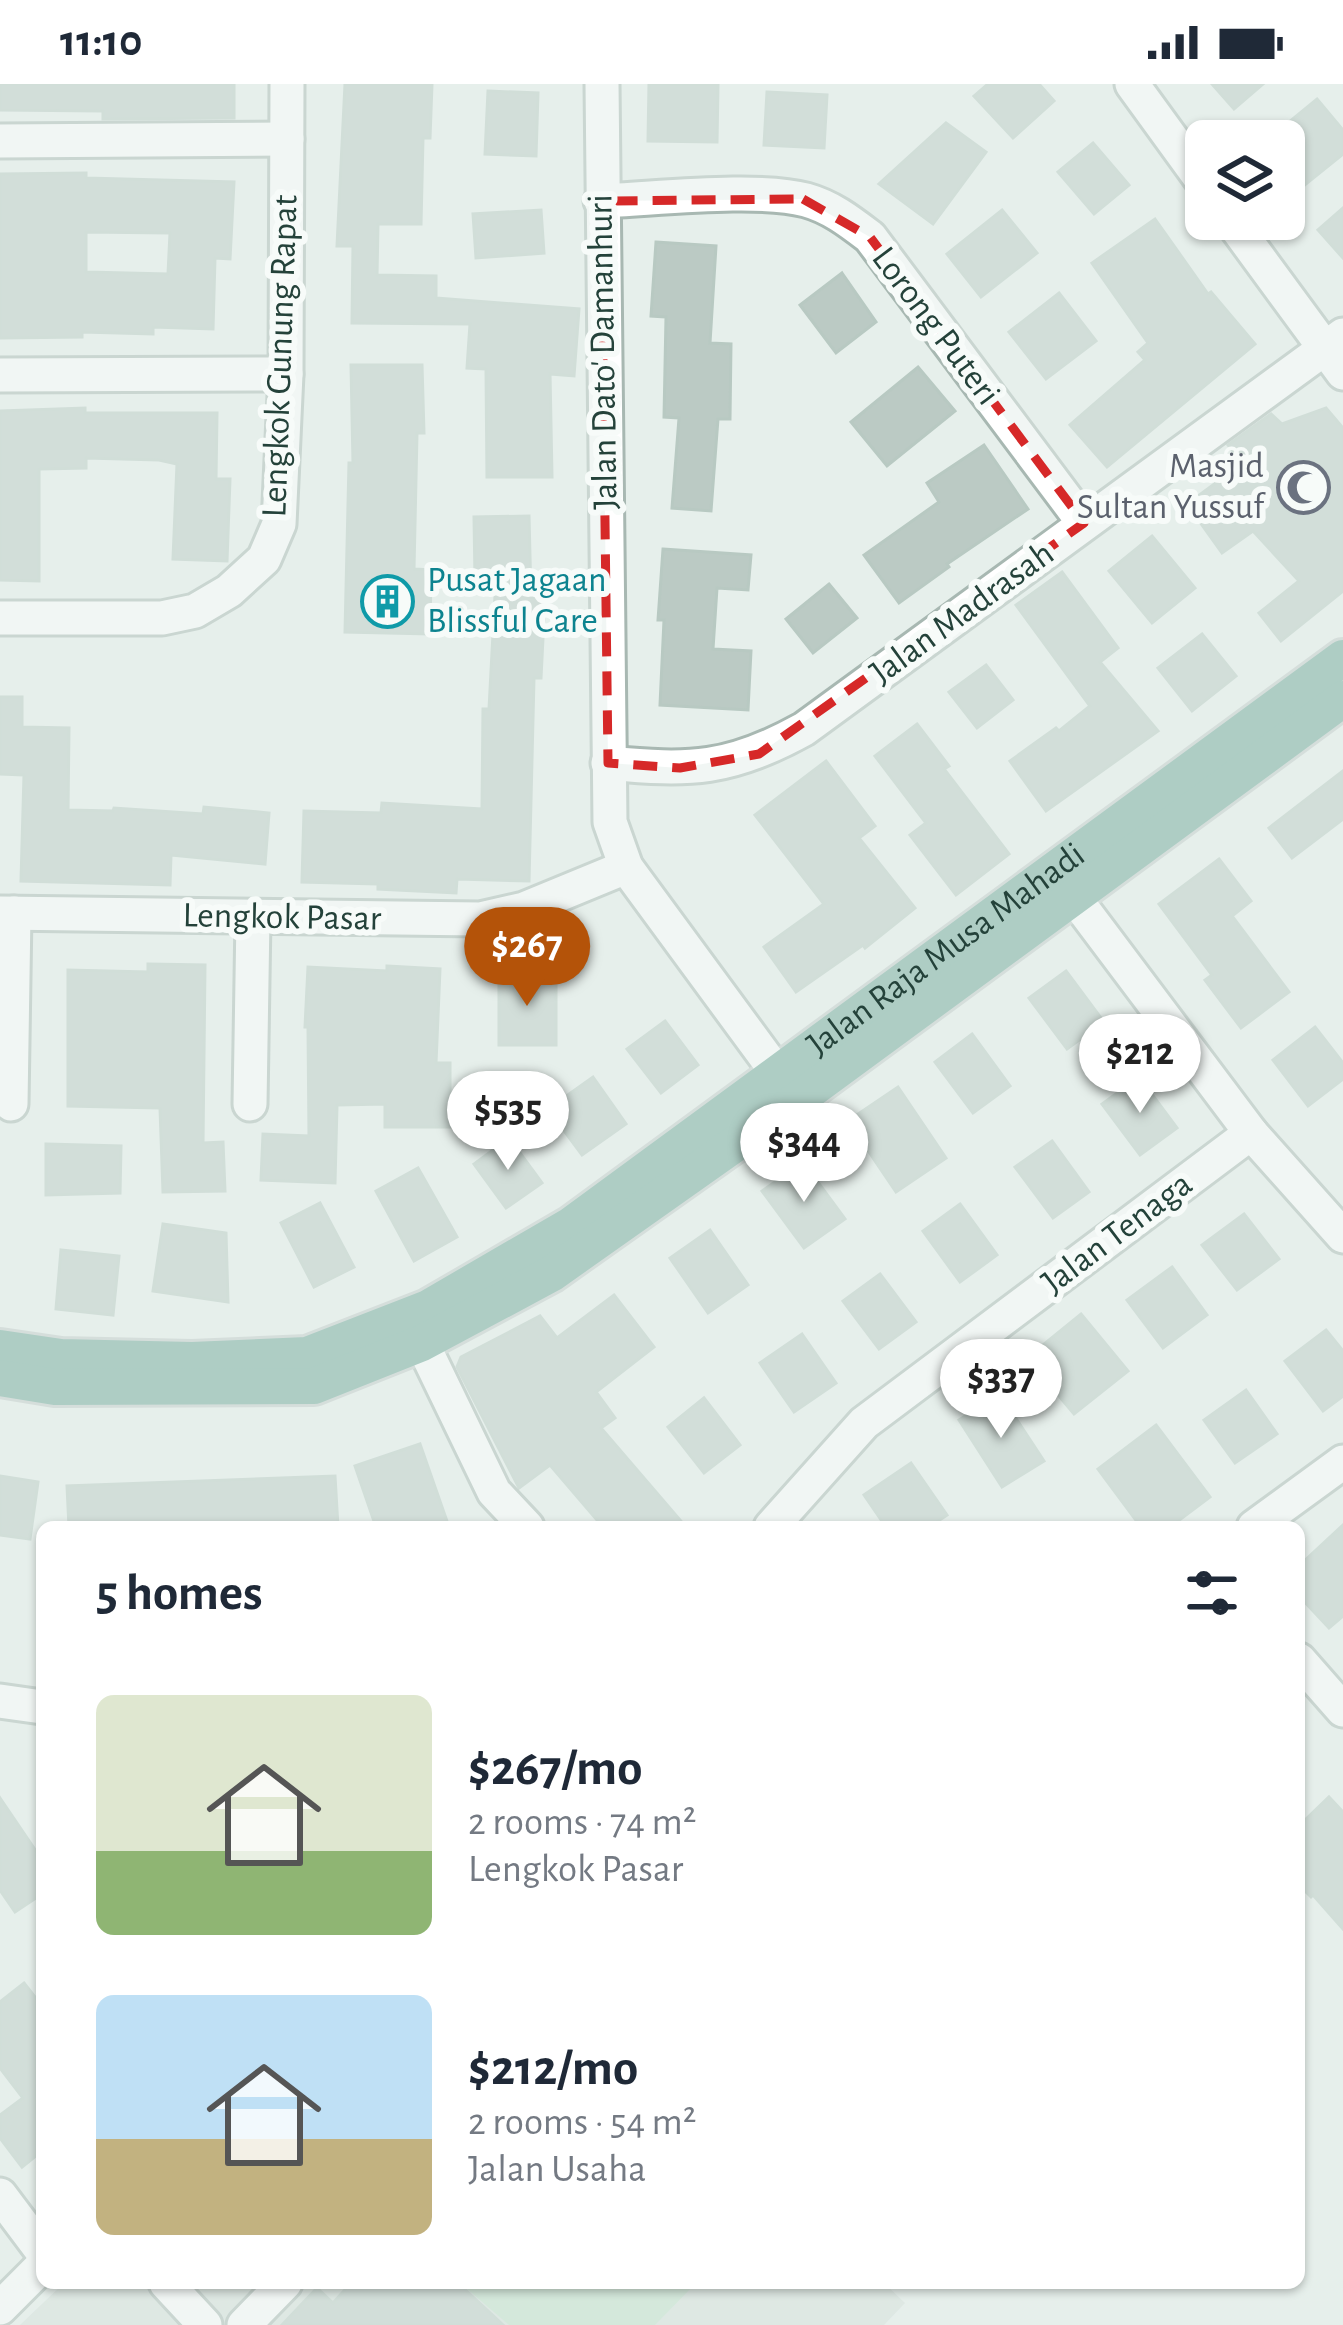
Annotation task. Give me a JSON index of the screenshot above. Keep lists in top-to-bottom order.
{
  "streets": {
    "main road": ["Jalan Raja Musa Mahadi"],
    "street": [
      "Lorong Puteri",
      "Jalan Dato' Damanhuri",
      "Lengkok Gunung Rapat",
      "Jalan Madrasah",
      "Lengkok Pasar",
      "Jalan Tenaga"
    ]
  },
  "crossings": [
    ["Lorong Puteri", "Jalan Dato' Damanhuri"],
    ["Lorong Puteri", "Jalan Madrasah"],
    ["Jalan Dato' Damanhuri", "Jalan Madrasah"],
    ["Jalan Dato' Damanhuri", "Lengkok Pasar"],
    ["Jalan Dato' Damanhuri", "Jalan Raja Musa Mahadi"]
  ],
  "places": {
    "mosque": ["Masjid Sultan Yussuf"],
    "building": ["Pusat Jagaan Blissful Care"]
  },
  "page": {
    "status": "11:10",
    "price": [
      "$267",
      "$212",
      "$535",
      "$344",
      "$337"
    ],
    "heading": "5 homes",
    "list": [
      {
        "name": "$267/mo",
        "note": "2 rooms · 74 m² · Lengkok Pasar"
      },
      {
        "name": "$212/mo",
        "note": "2 rooms · 54 m² · Jalan Usaha"
      }
    ]
  }
}
